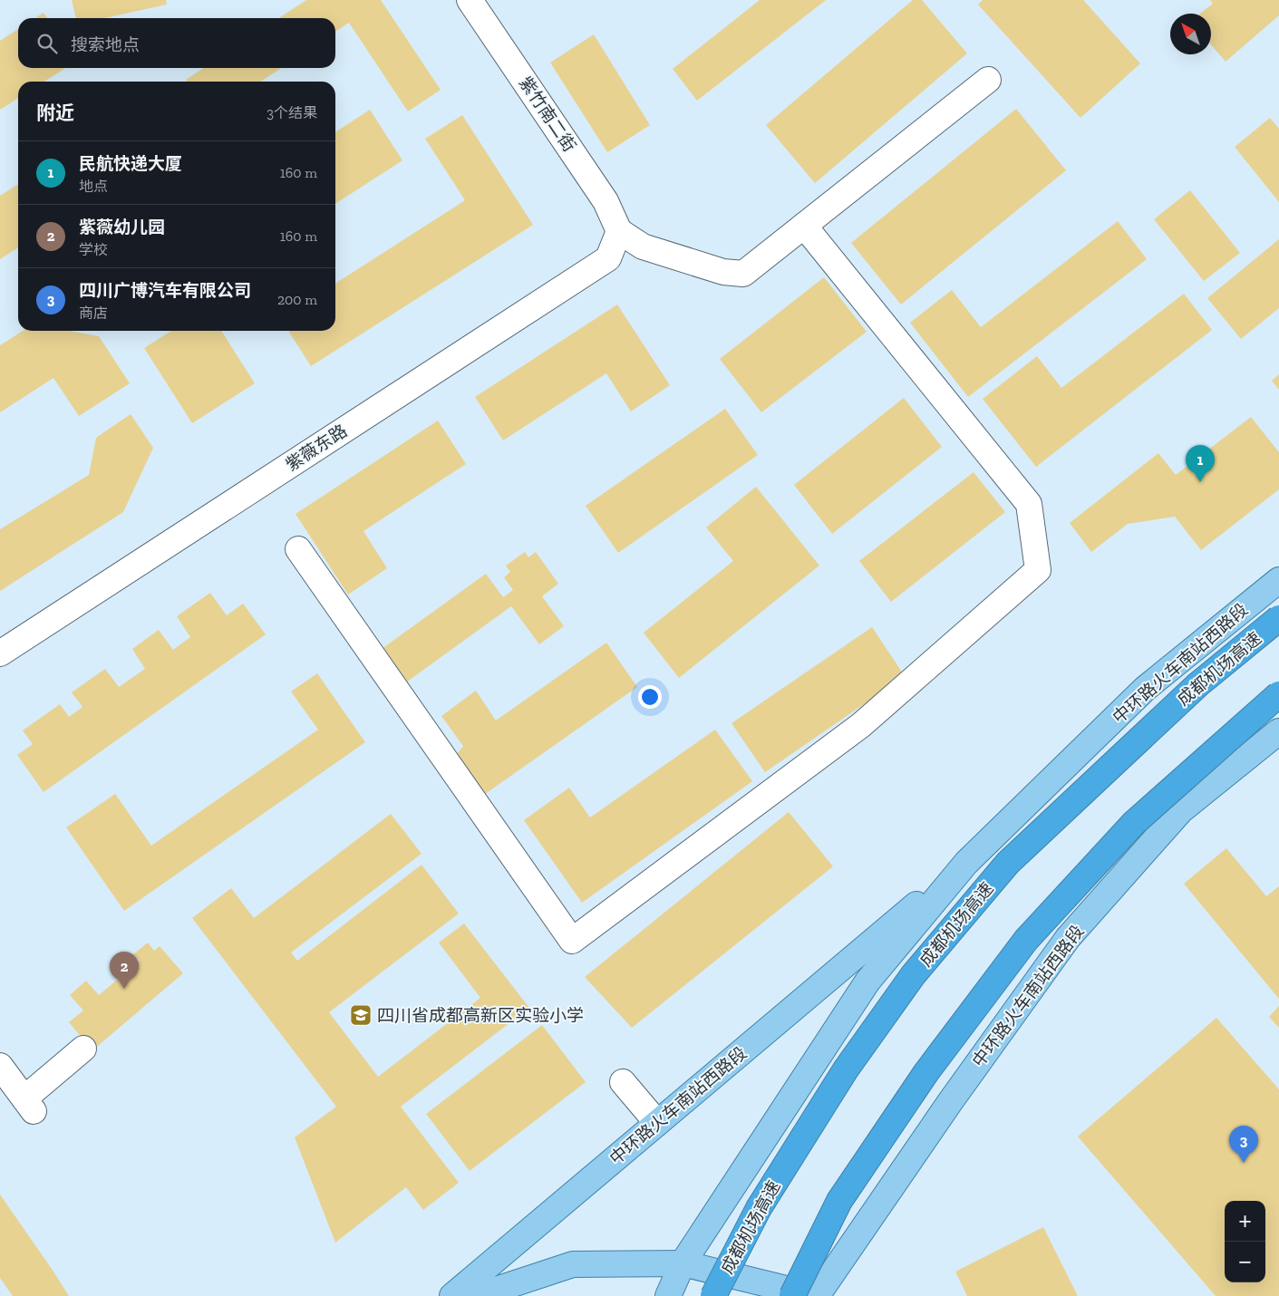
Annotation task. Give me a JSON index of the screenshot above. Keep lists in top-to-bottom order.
{
  "streets": {
    "highway": ["成都机场高速"],
    "main road": ["中环路火车南站西路段"],
    "street": ["紫竹南二街", "紫薇东路"]
  },
  "crossings": [
    ["紫竹南二街", "紫薇东路"]
  ],
  "places": {
    "school or university": ["四川省成都高新区实验小学"]
  },
  "north": "top left",
  "page": {
    "search": "搜索地点",
    "heading": ["附近", "3个结果"],
    "list": [
      {
        "mark": "1",
        "name": "民航快递大厦",
        "note": "地点",
        "value": "160 m"
      },
      {
        "mark": "2",
        "name": "紫薇幼儿园",
        "note": "学校",
        "value": "160 m"
      },
      {
        "mark": "3",
        "name": "四川广博汽车有限公司",
        "note": "商店",
        "value": "200 m"
      }
    ],
    "pins": ["1", "2", "3"],
    "map_buttons": ["+", "−"]
  }
}
